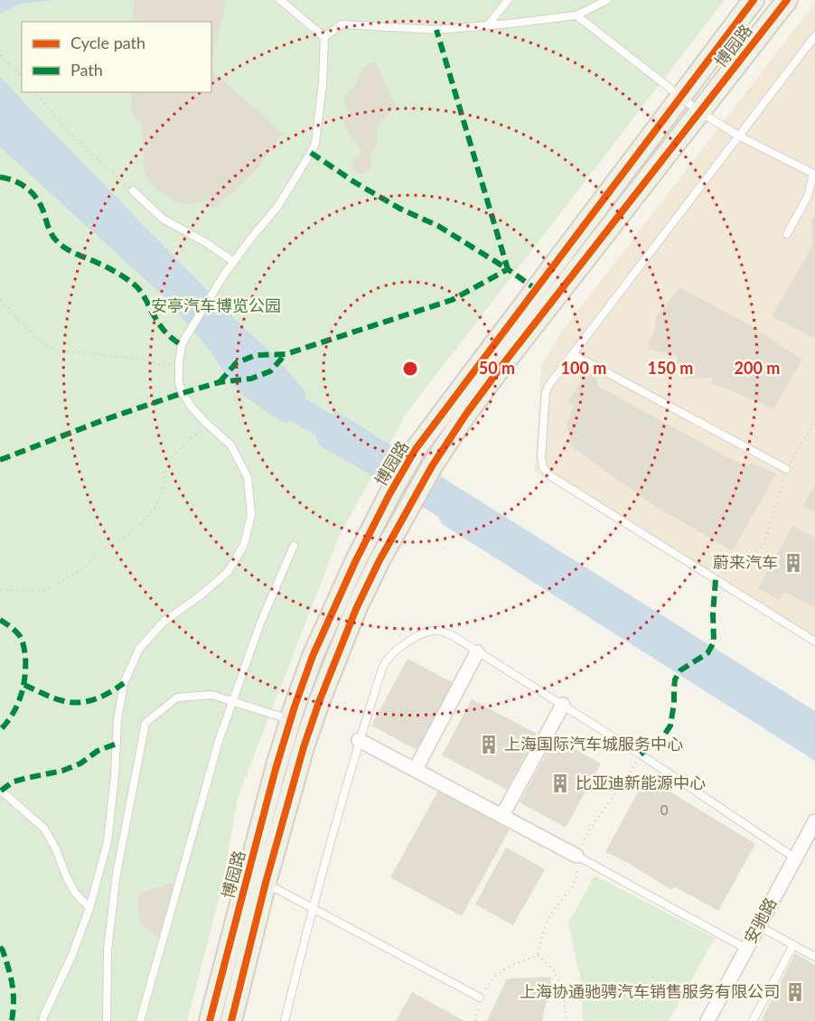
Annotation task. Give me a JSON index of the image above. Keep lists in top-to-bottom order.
{
  "streets": {
    "main road": ["博园路"],
    "street": ["安驰路"]
  },
  "parks": ["安亭汽车博览公园"],
  "places": {
    "building": [
      "蔚来汽车",
      "上海国际汽车城服务中心",
      "比亚迪新能源中心",
      "上海协通驰骋汽车销售服务有限公司"
    ]
  },
  "house_numbers": ["0"],
  "legend": ["Cycle path", "Path"],
  "rings": [
    "50 m",
    "100 m",
    "150 m",
    "200 m"
  ]
}
